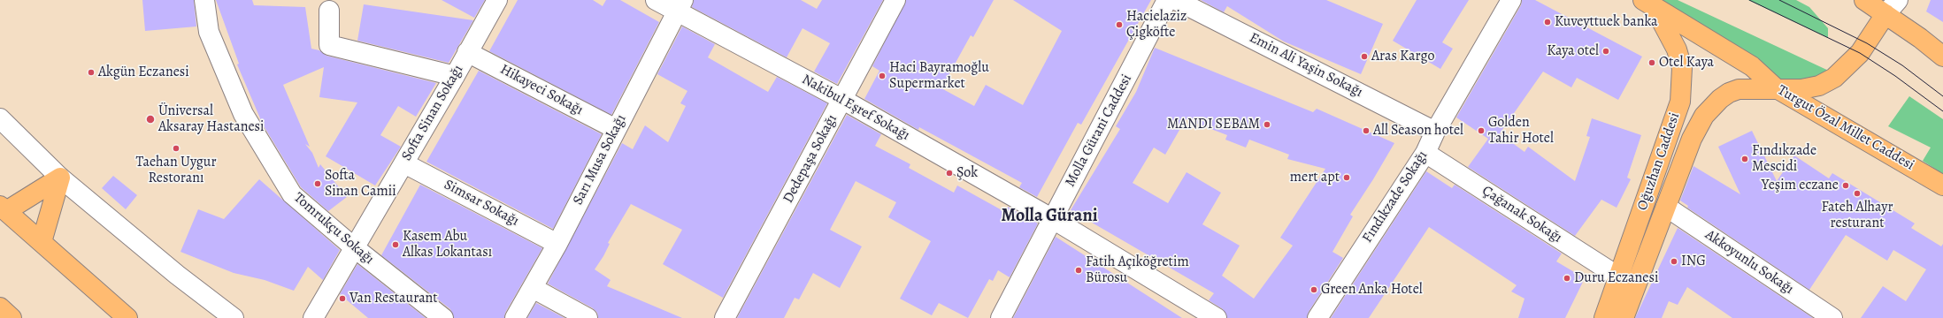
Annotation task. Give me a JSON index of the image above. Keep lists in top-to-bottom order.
{
  "streets": {
    "main road": ["Turgut Özal Millet Caddesi", "Oğuzhan Caddesi"],
    "street": [
      "Emin Ali Yaşin Sokağı",
      "Hikayeci Sokağı",
      "Nakibul Eşref Sokağı",
      "Softa Sinan Sokağı",
      "Molla Gürani Caddesi",
      "Dedepaşa Sokağı",
      "Sarı Musa Sokağı",
      "Fındıkzade Sokağı",
      "Simsar Sokağı",
      "Çağanak Sokağı",
      "Tomrukçu Sokağı",
      "Akkoyunlu Sokağı"
    ]
  },
  "crossings": [
    ["Emin Ali Yaşin Sokağı", "Fındıkzade Sokağı"],
    ["Hikayeci Sokağı", "Softa Sinan Sokağı"],
    ["Hikayeci Sokağı", "Sarı Musa Sokağı"],
    ["Nakibul Eşref Sokağı", "Molla Gürani Caddesi"],
    ["Nakibul Eşref Sokağı", "Dedepaşa Sokağı"],
    ["Nakibul Eşref Sokağı", "Sarı Musa Sokağı"],
    ["Softa Sinan Sokağı", "Simsar Sokağı"],
    ["Softa Sinan Sokağı", "Tomrukçu Sokağı"],
    ["Turgut Özal Millet Caddesi", "Oğuzhan Caddesi"],
    ["Sarı Musa Sokağı", "Simsar Sokağı"],
    ["Oğuzhan Caddesi", "Çağanak Sokağı"],
    ["Oğuzhan Caddesi", "Akkoyunlu Sokağı"],
    ["Fındıkzade Sokağı", "Çağanak Sokağı"]
  ],
  "districts": ["Molla Gürani"],
  "places": [
    "Kuveyttuek banka",
    "Hacielaziz Çigköfte",
    "Kaya otel",
    "Aras Kargo",
    "Otel Kaya",
    "Akgün Eczanesi",
    "Haci Bayramoğlu Supermarket",
    "Üniversal Aksaray Hastanesi",
    "MANDI SEBAM",
    "All Season hotel",
    "Golden Tahir Hotel",
    "Taehan Uygur Restoranı",
    "Fındıkzade Mescidi",
    "Şok",
    "mert apt",
    "Softa Sinan Camii",
    "Yeşim eczane",
    "Fateh Alhayr resturant",
    "Kasem Abu Alkas Lokantası",
    "ING",
    "Fatih Açıköğretim Bürosu",
    "Duru Eczanesi",
    "Green Anka Hotel",
    "Van Restaurant"
  ]
}
